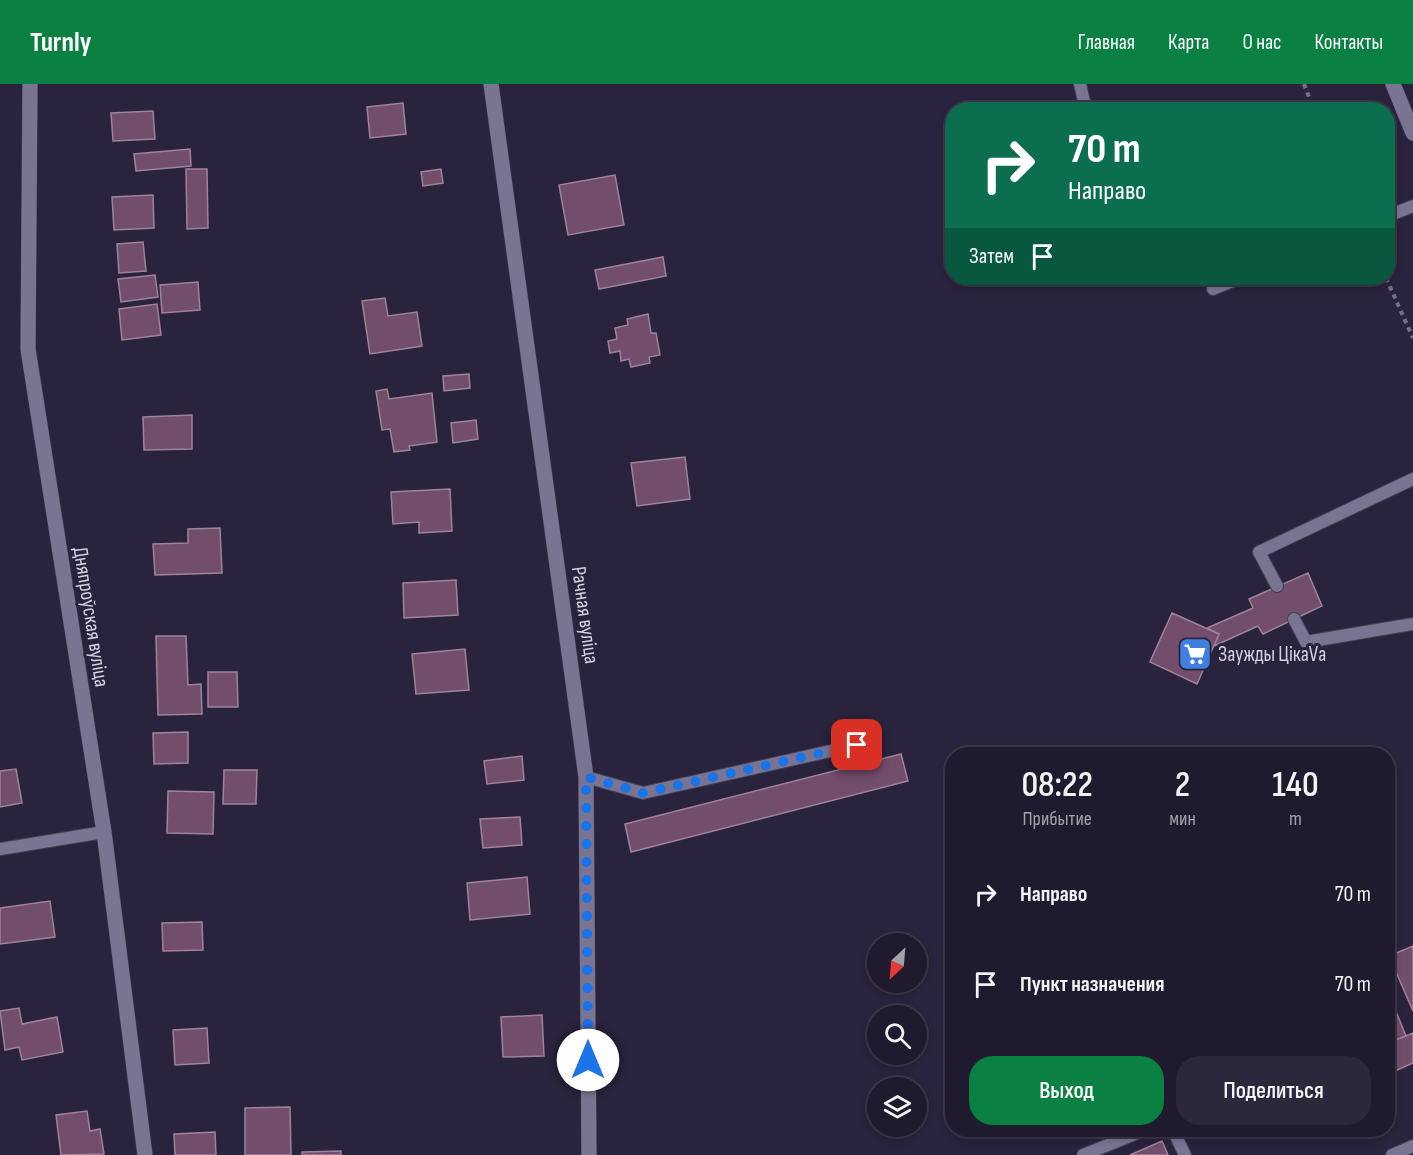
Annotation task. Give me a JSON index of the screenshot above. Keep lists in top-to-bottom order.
{
  "streets": {
    "street": ["Рачная вуліца", "Дняпроўская вуліца"]
  },
  "places": {
    "supermarket": ["Заужды ЦікаVа"]
  },
  "north": "bottom left",
  "page": {
    "header": "Turnly",
    "nav": [
      "Главная",
      "Карта",
      "О нас",
      "Контакты"
    ],
    "turn": ["70 m", "Направо"],
    "then": "Затем",
    "eta": [
      "08:22",
      "Прибытие",
      "2",
      "мин",
      "140",
      "m"
    ],
    "list": [
      {
        "name": "Направо",
        "value": "70 m"
      },
      {
        "name": "Пункт назначения",
        "value": "70 m"
      }
    ],
    "buttons": ["Выход", "Поделиться"]
  }
}
